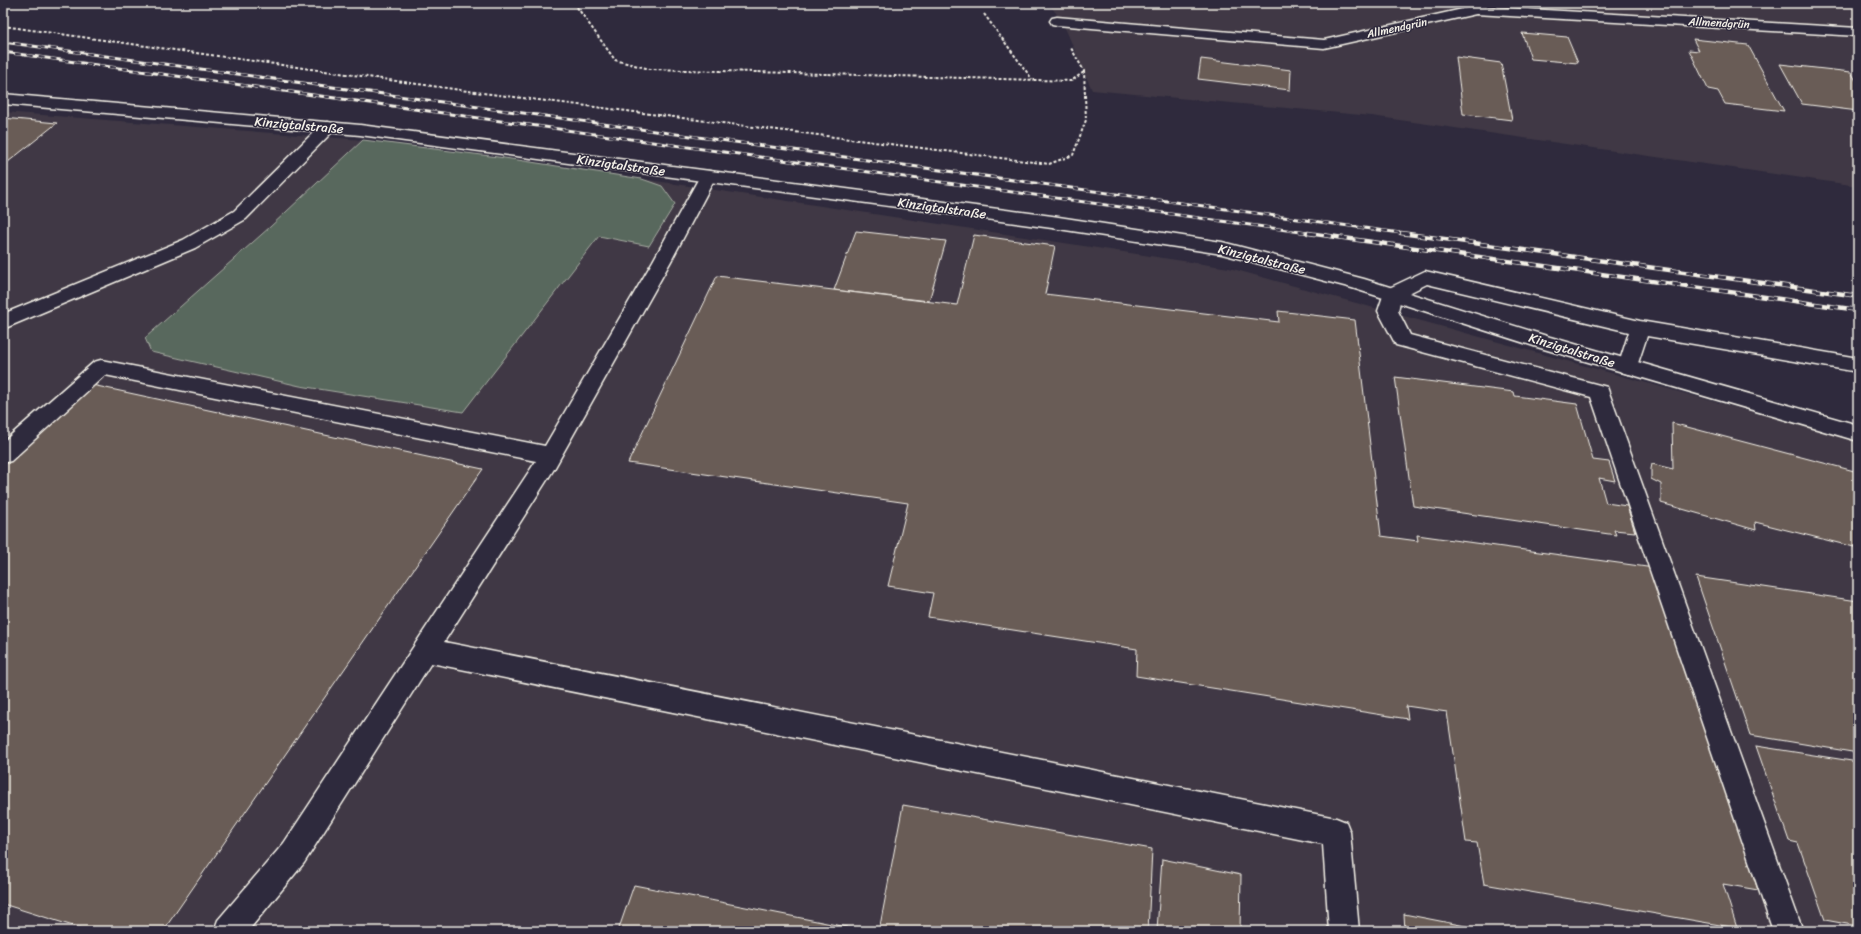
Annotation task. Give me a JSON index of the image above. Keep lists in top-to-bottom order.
{
  "streets": {
    "main road": ["Allmendgrün", "Kinzigtalstraße"]
  }
}
